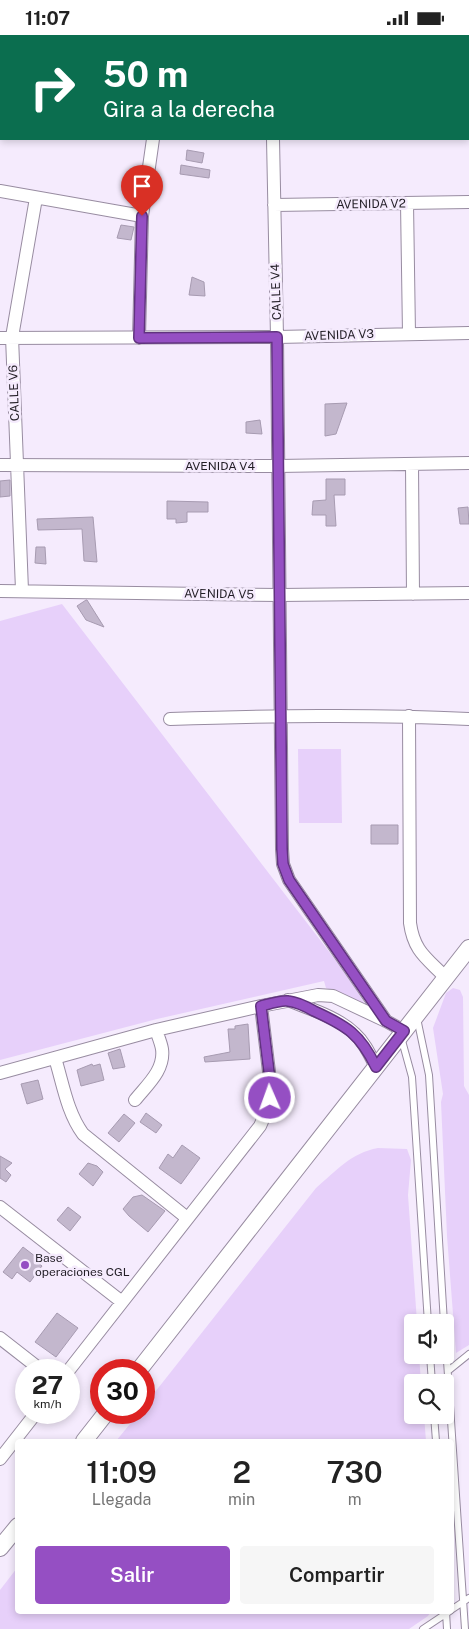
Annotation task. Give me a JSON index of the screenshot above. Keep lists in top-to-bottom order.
{
  "streets": {
    "street": [
      "AVENIDA V2",
      "CALLE V4",
      "AVENIDA V3",
      "CALLE V6",
      "AVENIDA V4",
      "AVENIDA V5"
    ]
  },
  "crossings": [
    ["AVENIDA V2", "CALLE V4"],
    ["CALLE V4", "AVENIDA V3"],
    ["CALLE V4", "AVENIDA V4"],
    ["CALLE V4", "AVENIDA V5"],
    ["AVENIDA V3", "CALLE V6"],
    ["CALLE V6", "AVENIDA V4"],
    ["CALLE V6", "AVENIDA V5"]
  ],
  "places": ["Base operaciones CGL"],
  "page": {
    "status": "11:07",
    "turn": ["50 m", "Gira a la derecha"],
    "speed": "27 km/h",
    "limit": "30",
    "eta": [
      "11:09",
      "Llegada",
      "2",
      "min",
      "730",
      "m"
    ],
    "buttons": ["Salir", "Compartir"]
  }
}
